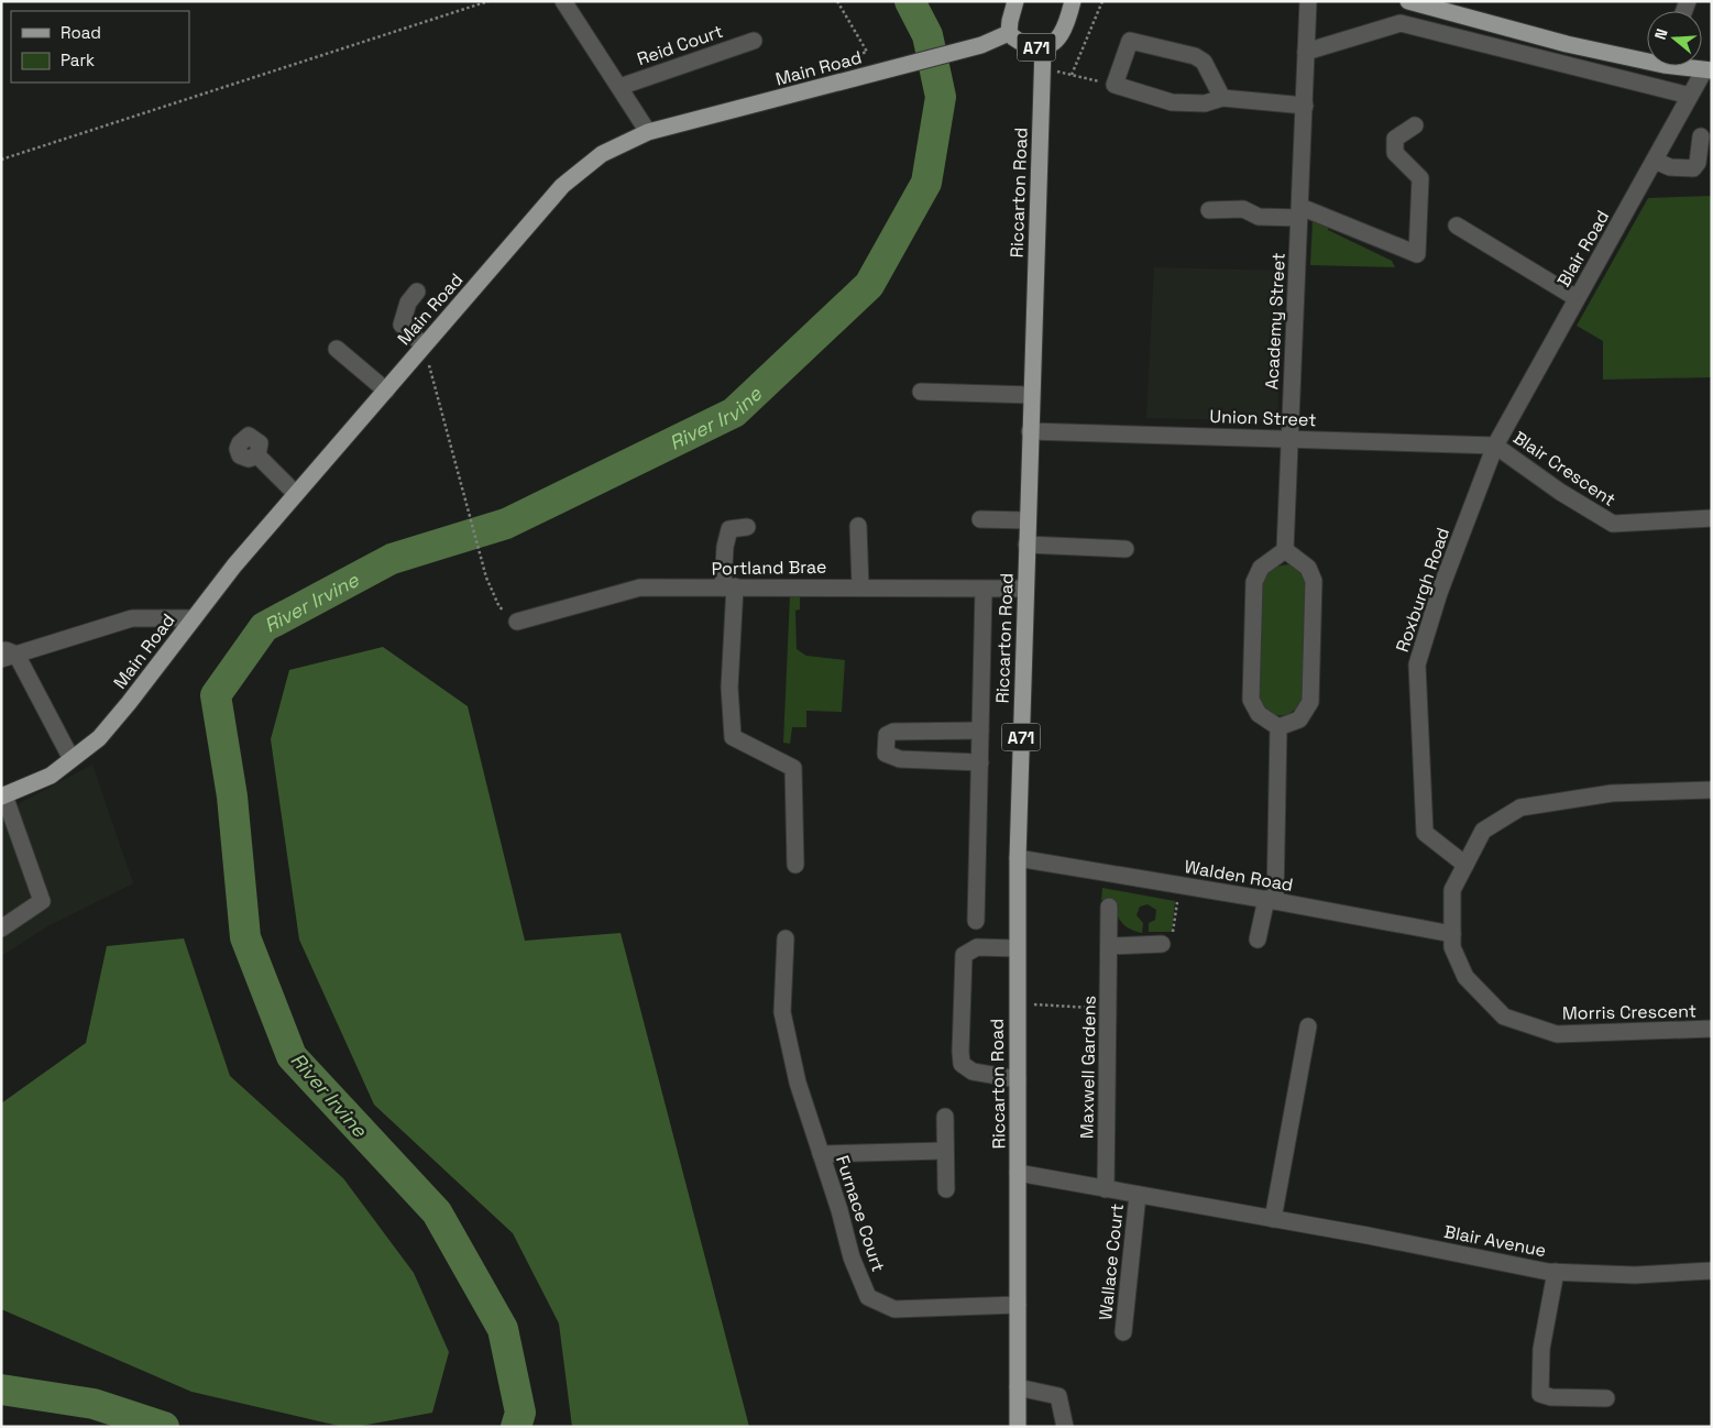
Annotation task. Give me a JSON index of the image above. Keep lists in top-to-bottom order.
{
  "streets": {
    "main road": ["A71", "Main Road", "Riccarton Road"],
    "street": [
      "Reid Court",
      "Blair Road",
      "Academy Street",
      "Union Street",
      "Blair Crescent",
      "Portland Brae",
      "Roxburgh Road",
      "Walden Road",
      "Morris Crescent",
      "Maxwell Gardens",
      "Furnace Court",
      "Blair Avenue",
      "Wallace Court"
    ]
  },
  "crossings": [
    ["A71", "Main Road"],
    ["A71", "Riccarton Road"],
    ["Riccarton Road", "Union Street"],
    ["Riccarton Road", "Portland Brae"],
    ["Riccarton Road", "Walden Road"],
    ["Riccarton Road", "Furnace Court"],
    ["Riccarton Road", "Blair Avenue"],
    ["Blair Road", "Union Street"],
    ["Blair Road", "Blair Crescent"],
    ["Blair Road", "Roxburgh Road"],
    ["Academy Street", "Union Street"],
    ["Union Street", "Blair Crescent"],
    ["Union Street", "Roxburgh Road"],
    ["Blair Crescent", "Roxburgh Road"],
    ["Roxburgh Road", "Morris Crescent"],
    ["Walden Road", "Morris Crescent"],
    ["Maxwell Gardens", "Blair Avenue"],
    ["Blair Avenue", "Wallace Court"]
  ],
  "water": ["River Irvine"],
  "legend": ["Road", "Park"],
  "north": "left"
}
